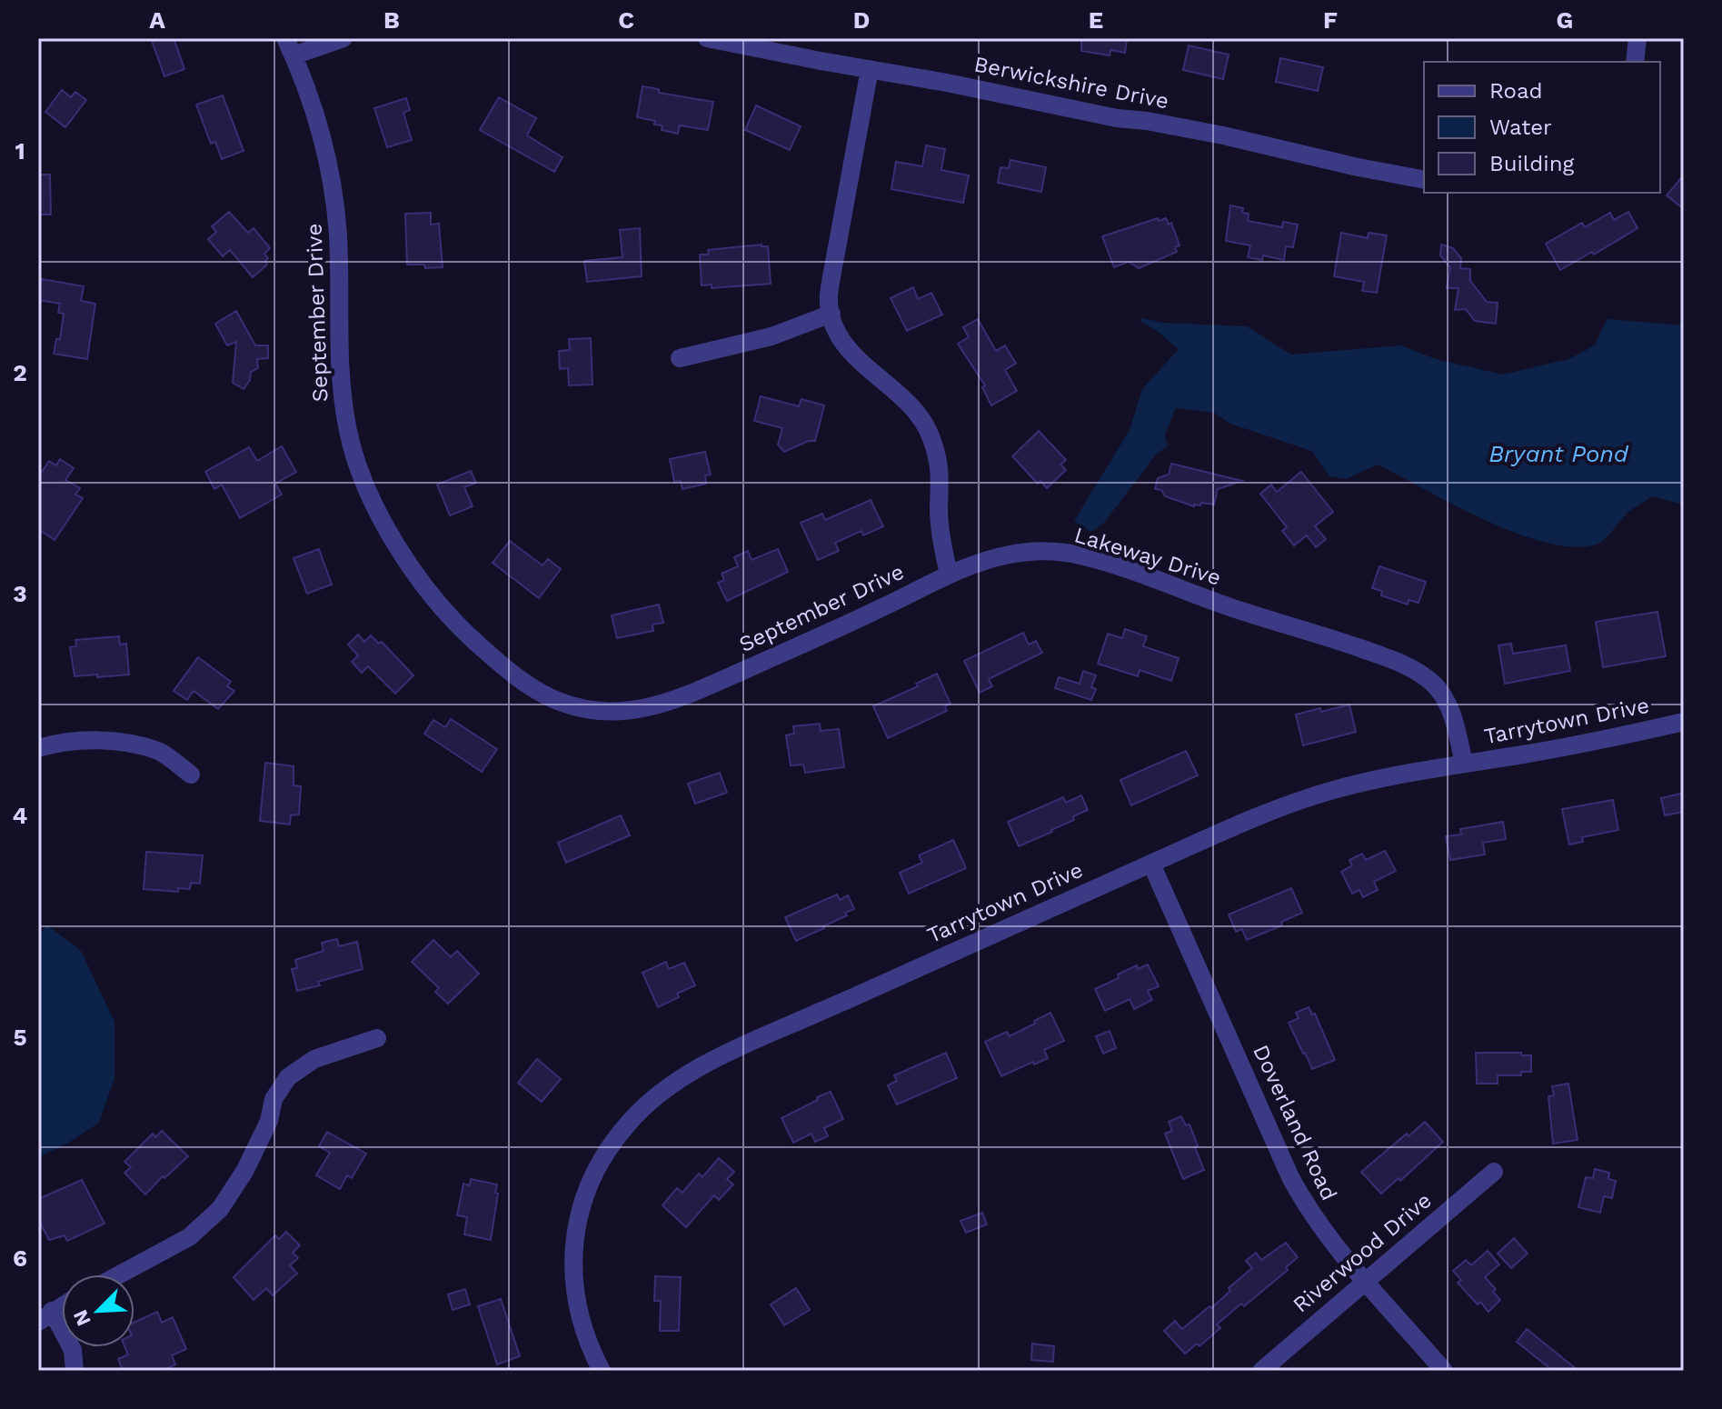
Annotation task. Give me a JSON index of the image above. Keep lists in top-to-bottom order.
{
  "streets": {
    "street": [
      "Berwickshire Drive",
      "September Drive",
      "Lakeway Drive",
      "Tarrytown Drive",
      "Doverland Road",
      "Riverwood Drive"
    ]
  },
  "crossings": [
    ["September Drive", "Lakeway Drive"],
    ["Lakeway Drive", "Tarrytown Drive"],
    ["Tarrytown Drive", "Doverland Road"],
    ["Doverland Road", "Riverwood Drive"]
  ],
  "water": ["Bryant Pond"],
  "legend": ["Road", "Water", "Building"],
  "north": "bottom left",
  "grid": {
    "columns": [
      "A",
      "B",
      "C",
      "D",
      "E",
      "F",
      "G"
    ],
    "rows": [
      "1",
      "2",
      "3",
      "4",
      "5",
      "6"
    ]
  }
}
